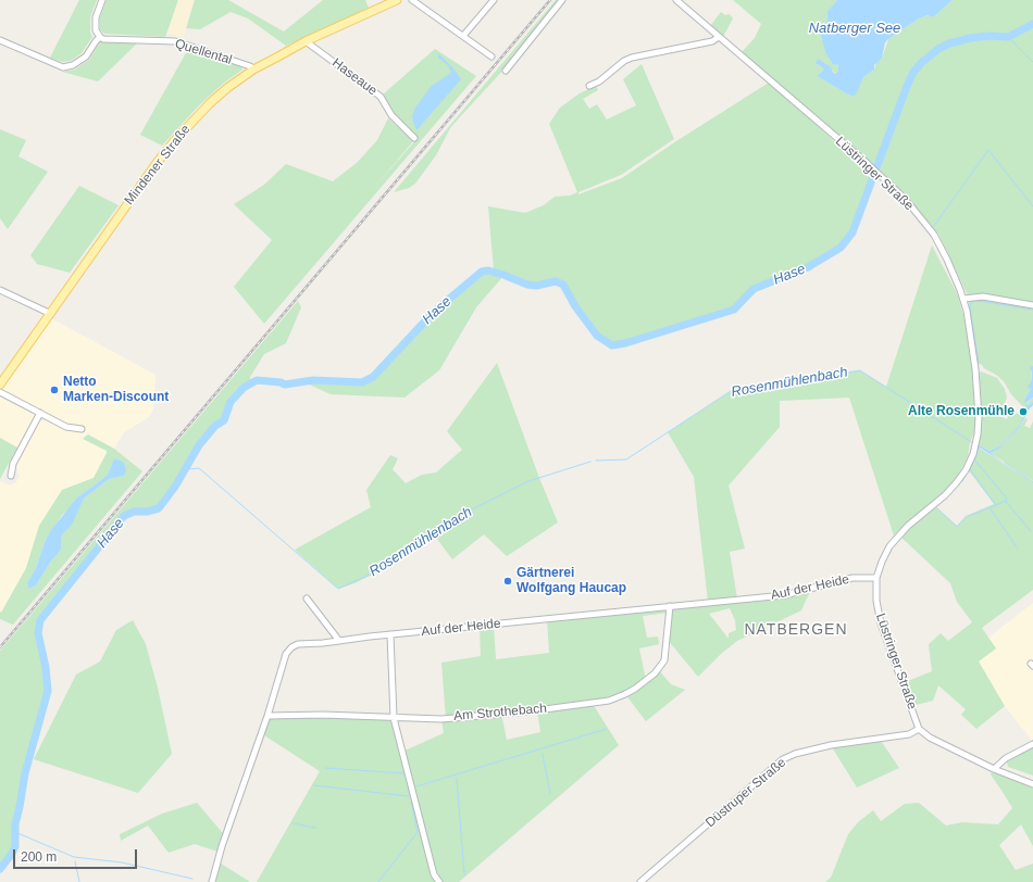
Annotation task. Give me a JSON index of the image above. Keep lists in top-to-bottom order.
{
  "streets": {
    "main road": ["Mindener Straße"],
    "street": [
      "Quellental",
      "Haseaue",
      "Lüstringer Straße",
      "Auf der Heide",
      "Am Strothebach",
      "Düstruper Straße"
    ]
  },
  "crossings": [
    ["Quellental", "Mindener Straße"],
    ["Haseaue", "Mindener Straße"],
    ["Lüstringer Straße", "Auf der Heide"],
    ["Lüstringer Straße", "Düstruper Straße"],
    ["Auf der Heide", "Am Strothebach"]
  ],
  "districts": ["NATBERGEN"],
  "water": ["Natberger See", "Hase", "Rosenmühlenbach"],
  "places": ["Netto Marken-Discount", "Alte Rosenmühle", "Gärtnerei Wolfgang Haucap"],
  "scale_bar": "200 m"
}
